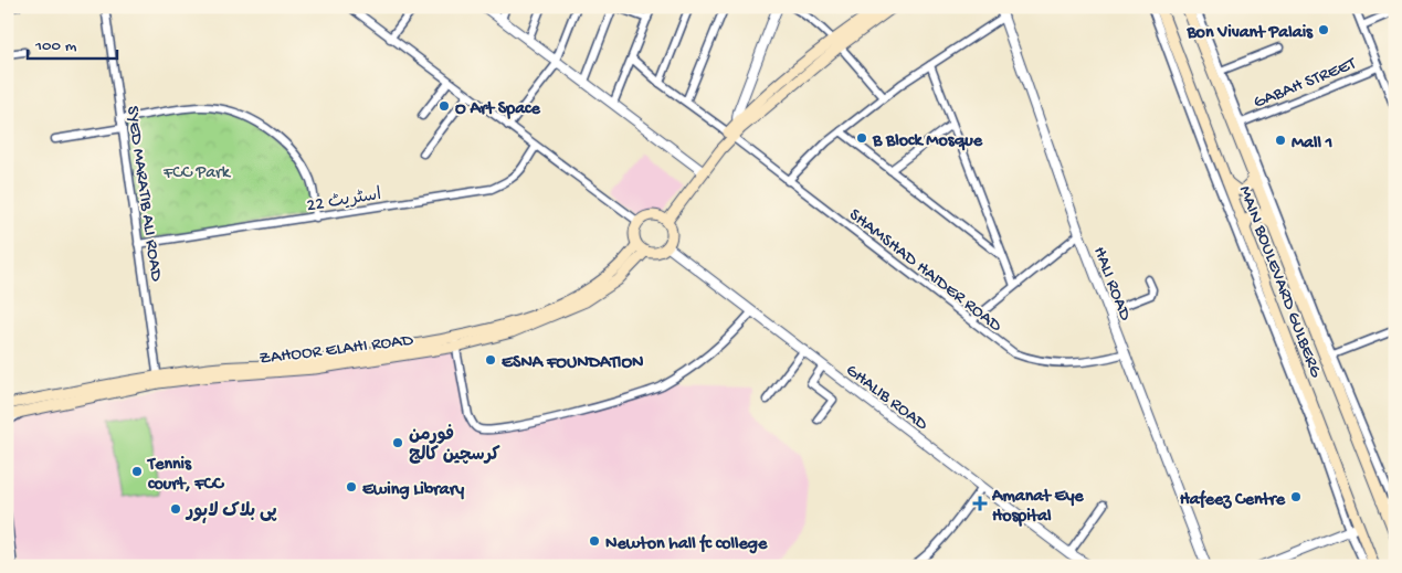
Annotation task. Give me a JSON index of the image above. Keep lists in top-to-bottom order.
{
  "streets": {
    "main road": ["MAIN BOULEVARD GULBERG", "ZAHOOR ELAHI ROAD"],
    "street": [
      "GABAH STREET",
      "SYED MARATIB ALI ROAD",
      "اسٹریٹ 22",
      "SHAMSHAD HAIDER ROAD",
      "HALI ROAD",
      "GHALIB ROAD"
    ]
  },
  "crossings": [
    ["SYED MARATIB ALI ROAD", "اسٹریٹ 22"],
    ["SYED MARATIB ALI ROAD", "ZAHOOR ELAHI ROAD"],
    ["SHAMSHAD HAIDER ROAD", "HALI ROAD"],
    ["ZAHOOR ELAHI ROAD", "GHALIB ROAD"]
  ],
  "parks": ["FCC Park"],
  "places": {
    "other": [
      "Bon Vivant Palais",
      "O Art Space",
      "B Block Mosque",
      "Mall 1",
      "ESNA FOUNDATION",
      "فورمن کرسچین کالج",
      "Tennis court, FCC",
      "Ewing Library",
      "Hafeez Centre",
      "پی بلاک لاہور",
      "Newton hall fc college"
    ],
    "health": ["Amanat Eye Hospital"]
  },
  "scale_bar": "100 m"
}
